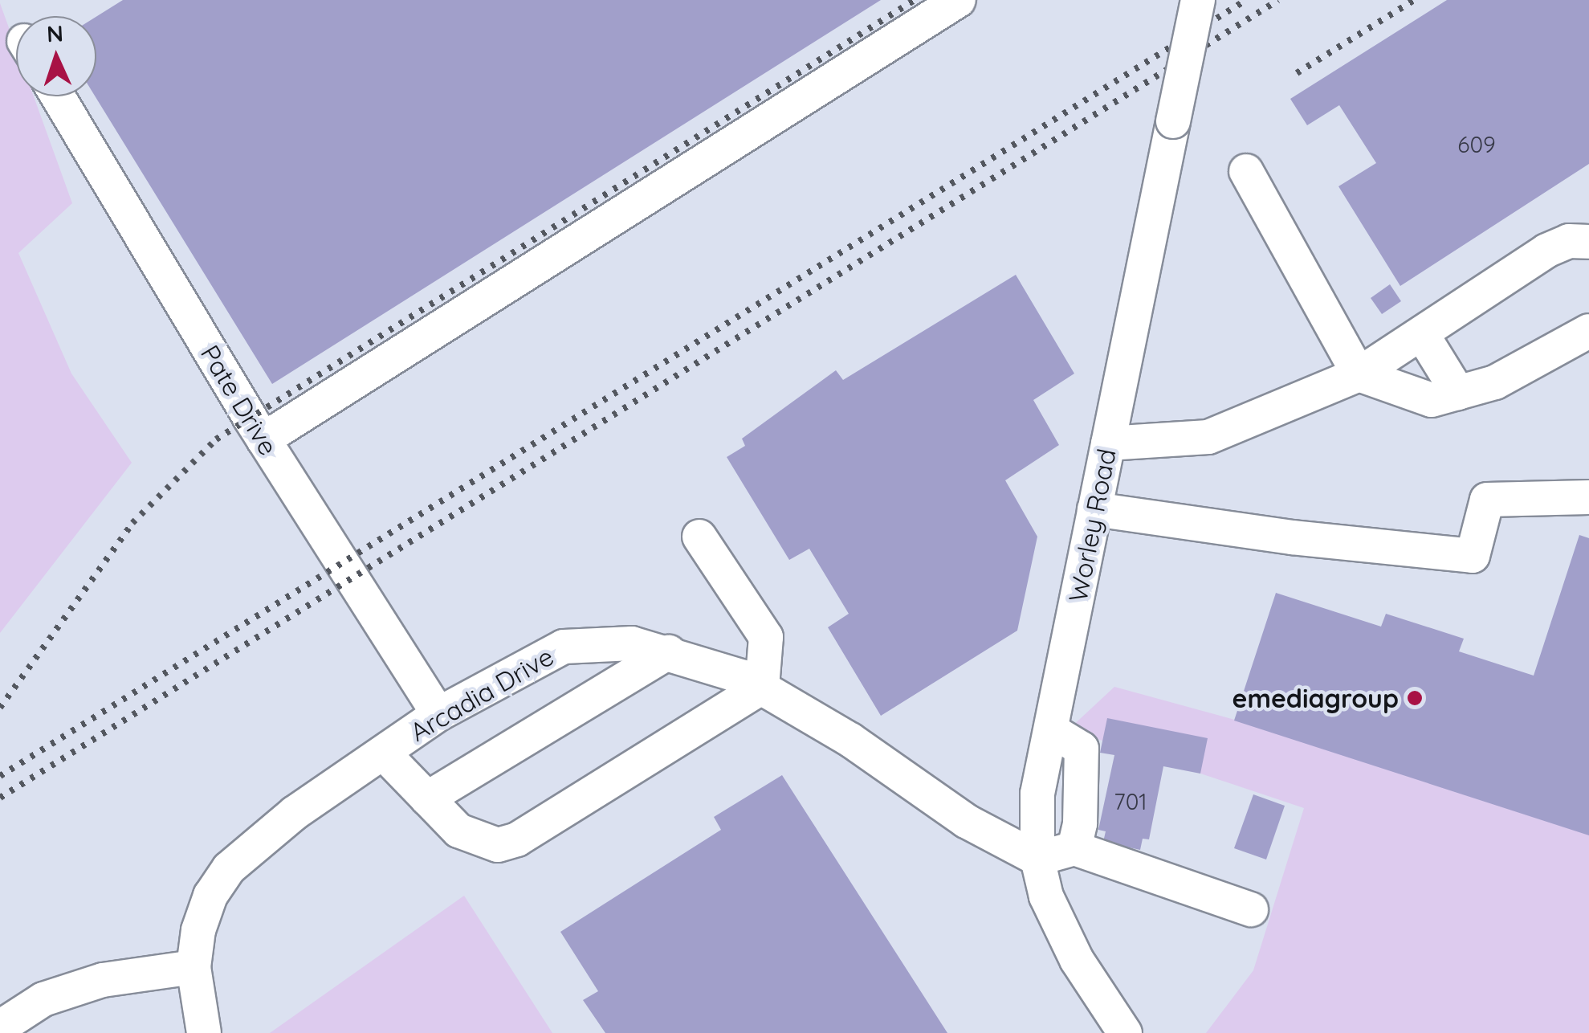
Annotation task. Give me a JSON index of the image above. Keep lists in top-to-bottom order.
{
  "streets": {
    "street": ["Pate Drive", "Worley Road", "Arcadia Drive"]
  },
  "crossings": [
    ["Pate Drive", "Arcadia Drive"],
    ["Worley Road", "Arcadia Drive"]
  ],
  "places": ["emediagroup"],
  "house_numbers": ["609", "701"],
  "north": "top"
}
